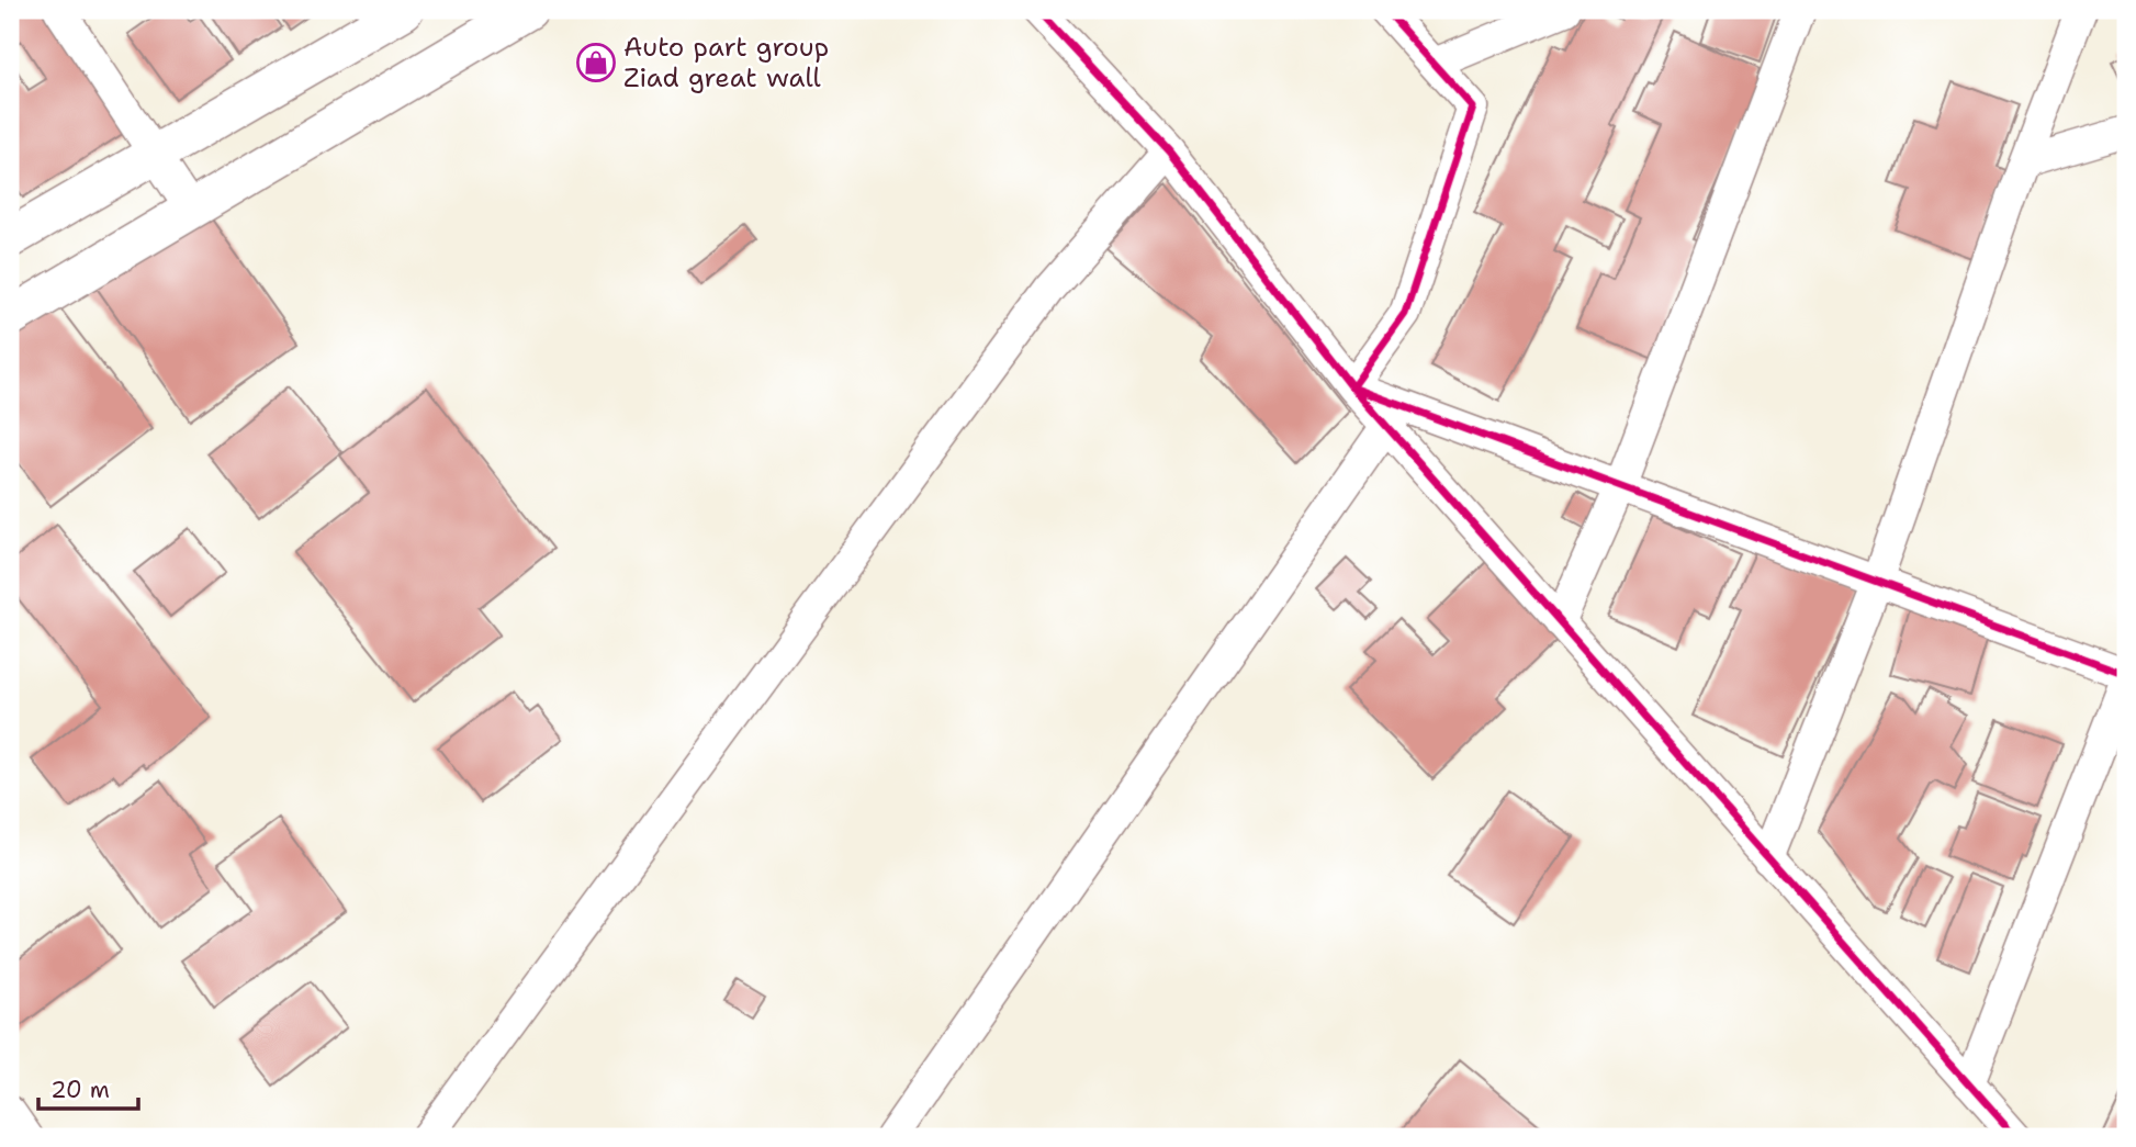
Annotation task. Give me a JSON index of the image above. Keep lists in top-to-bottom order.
{
  "places": {
    "shop": ["Auto part group Ziad great wall"]
  },
  "scale_bar": "20 m"
}
